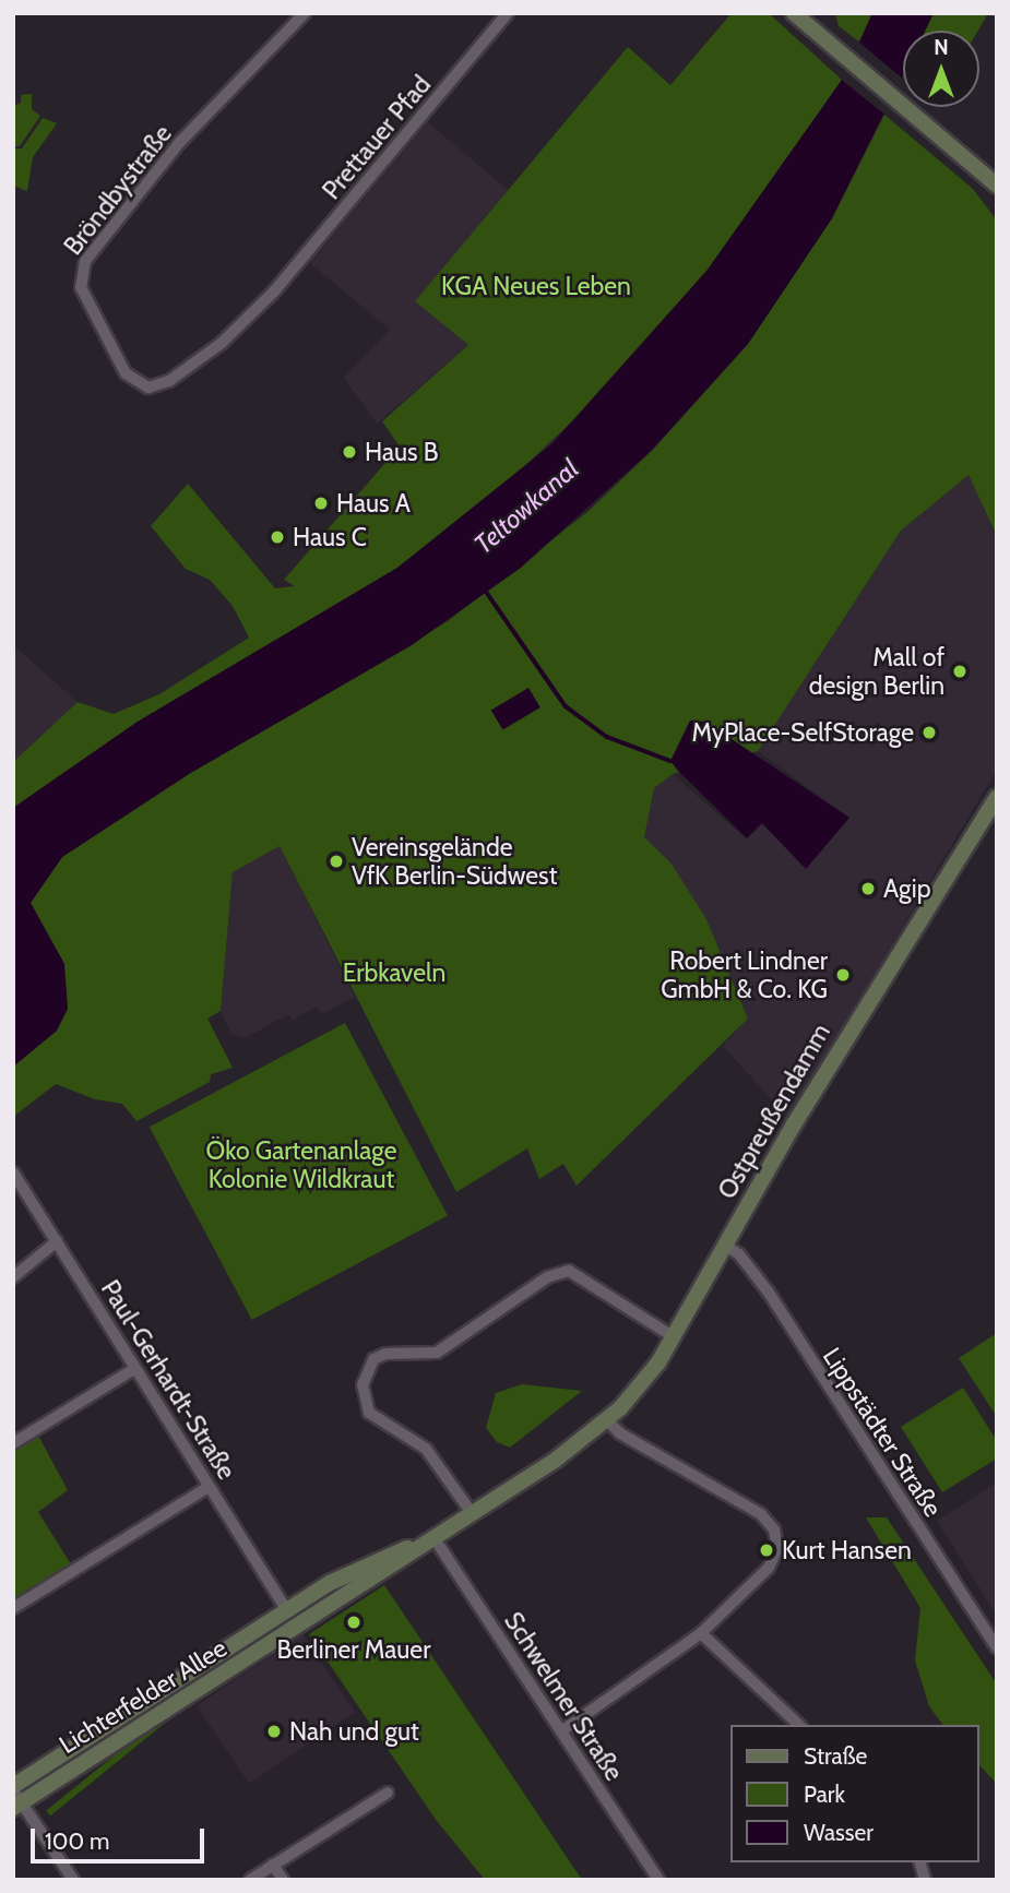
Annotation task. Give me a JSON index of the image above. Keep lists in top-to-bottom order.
{
  "streets": {
    "main road": ["Ostpreußendamm", "Lichterfelder Allee"],
    "street": [
      "Prettauer Pfad",
      "Bröndbystraße",
      "Paul-Gerhardt-Straße",
      "Lippstädter Straße",
      "Schwelmer Straße"
    ]
  },
  "crossings": [
    ["Prettauer Pfad", "Bröndbystraße"],
    ["Ostpreußendamm", "Lippstädter Straße"],
    ["Ostpreußendamm", "Lichterfelder Allee"],
    ["Ostpreußendamm", "Schwelmer Straße"],
    ["Paul-Gerhardt-Straße", "Lichterfelder Allee"]
  ],
  "water": ["Teltowkanal"],
  "parks": ["KGA Neues Leben", "Erbkaveln", "Öko Gartenanlage Kolonie Wildkraut"],
  "places": [
    "Haus B",
    "Haus A",
    "Haus C",
    "Mall of design Berlin",
    "MyPlace-SelfStorage",
    "Vereinsgelände VfK Berlin-Südwest",
    "Agip",
    "Robert Lindner GmbH & Co. KG",
    "Kurt Hansen",
    "Berliner Mauer",
    "Nah und gut"
  ],
  "legend": ["Straße", "Park", "Wasser"],
  "scale_bar": "100 m",
  "north": "top"
}
